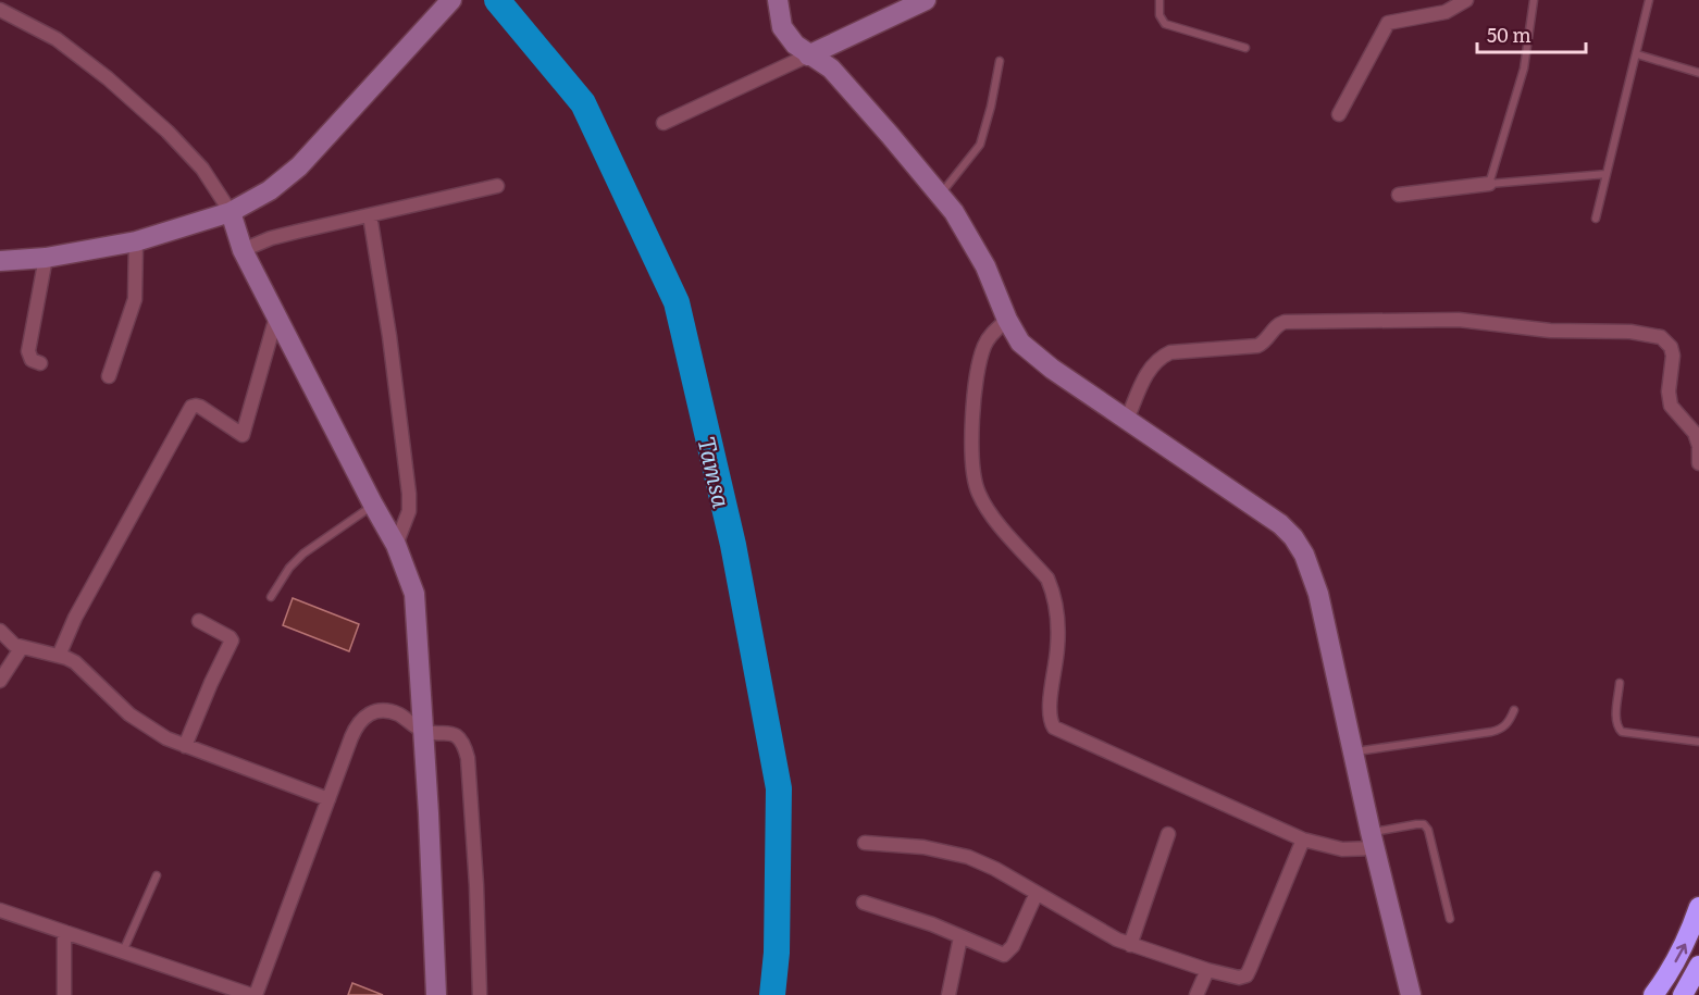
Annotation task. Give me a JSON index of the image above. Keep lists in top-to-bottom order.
{
  "water": ["Tamsa"],
  "scale_bar": "50 m"
}
